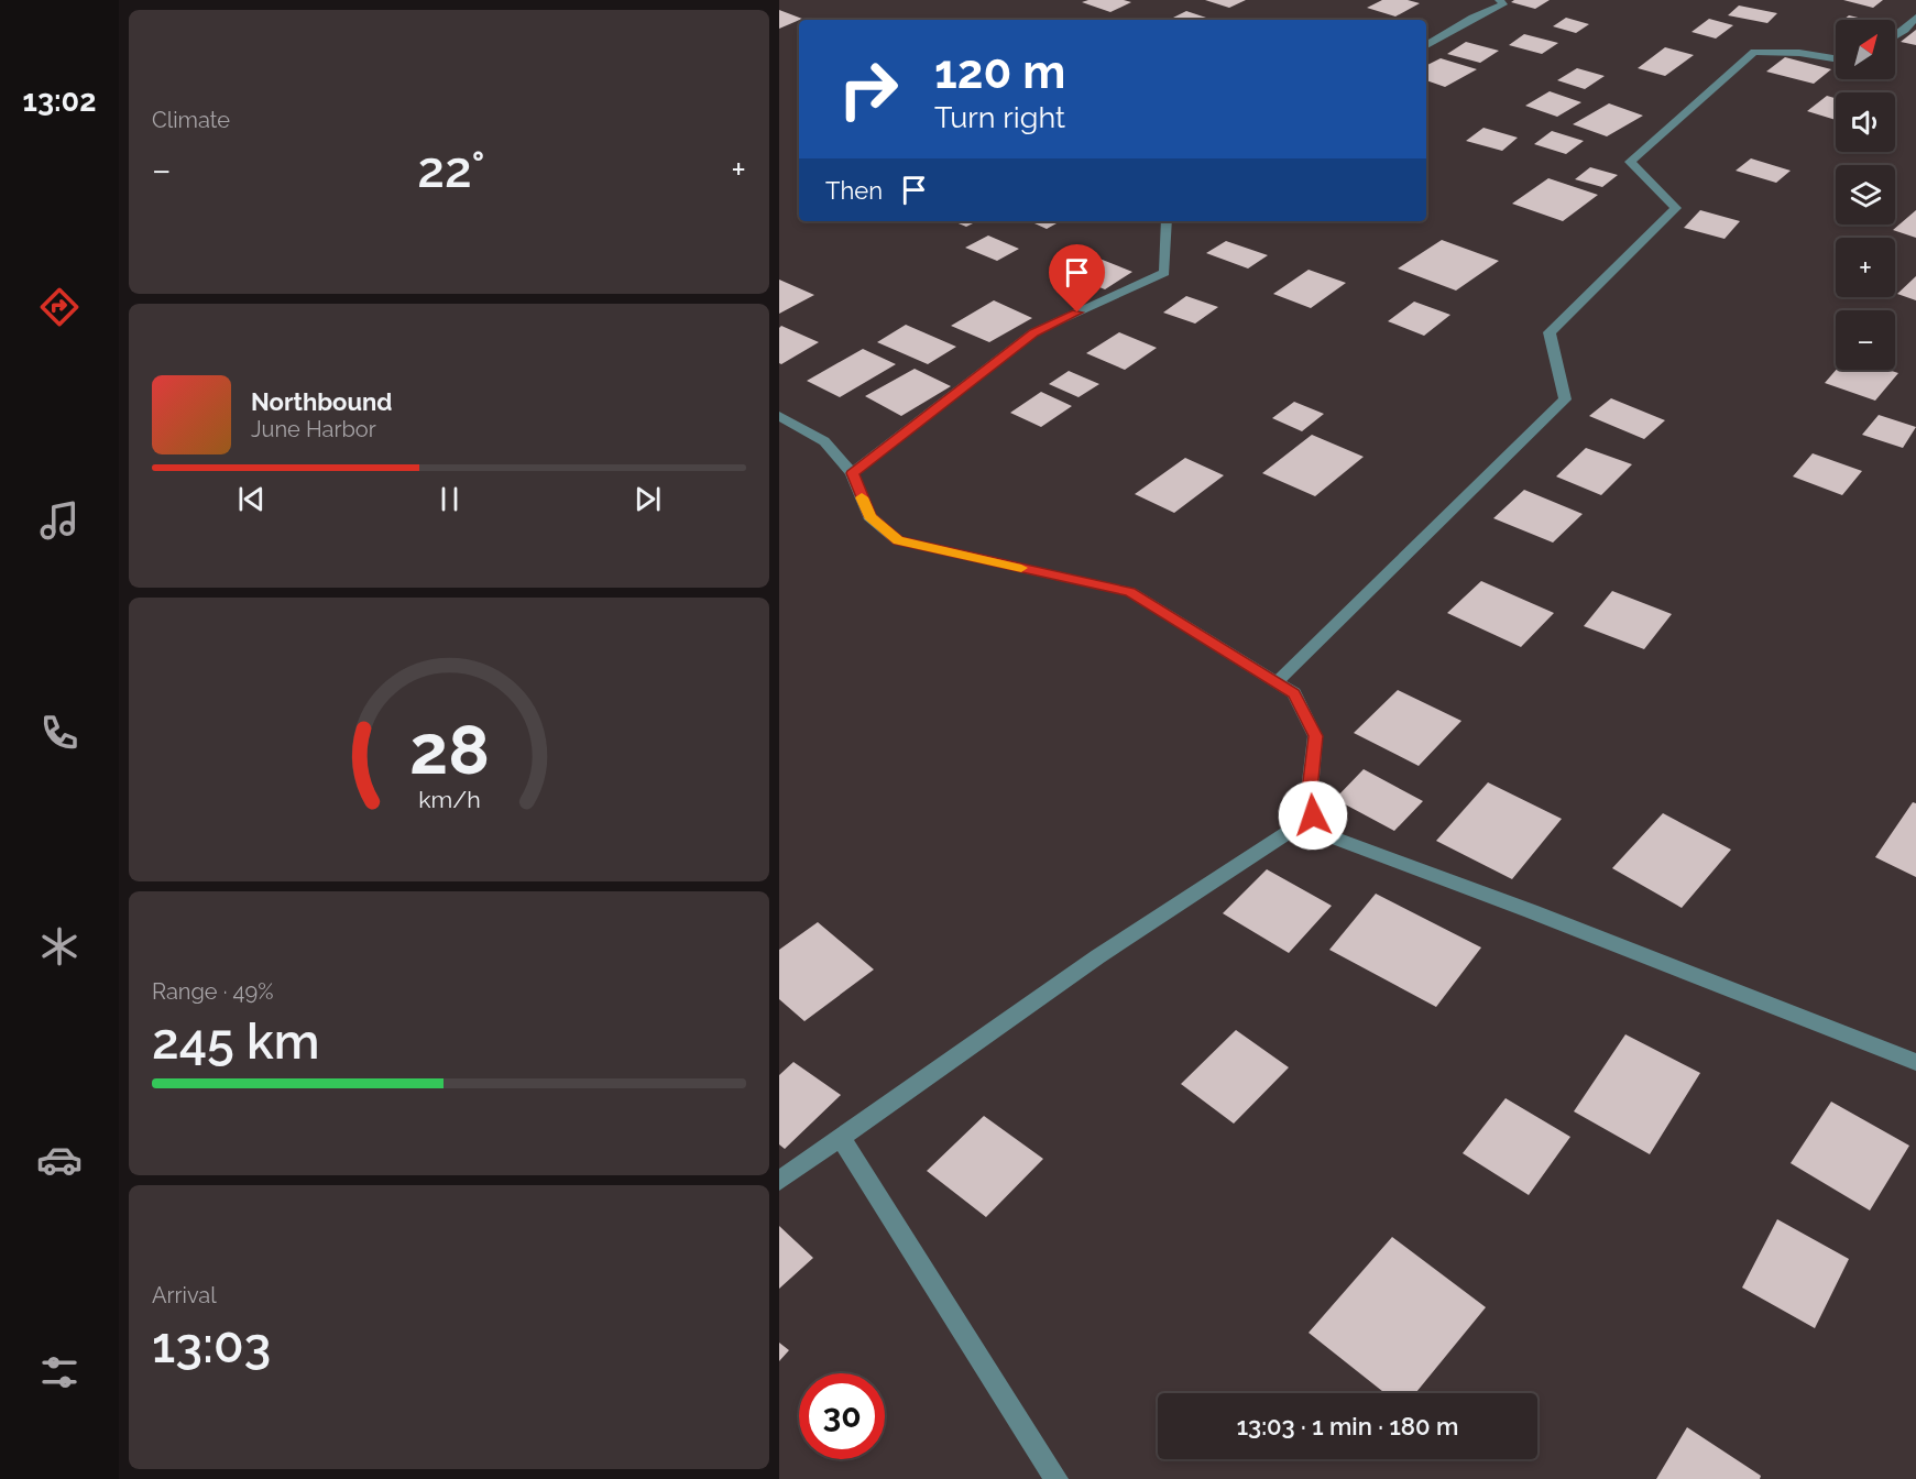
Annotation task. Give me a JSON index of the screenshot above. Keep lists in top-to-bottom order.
{
  "north": "top right",
  "page": {
    "tabs": "13:02",
    "tile": [
      "Climate",
      ["Range · 49%", "245 km"],
      ["Arrival", "13:03"]
    ],
    "map_buttons": ["+", "−"],
    "turn": ["120 m", "Turn right"],
    "heat": ["−", "22°", "+"],
    "then": "Then",
    "song": ["Northbound", "June Harbor"],
    "limit": "30",
    "trip": "13:03 · 1 min · 180 m",
    "gauge": ["28", "km/h"]
  }
}
